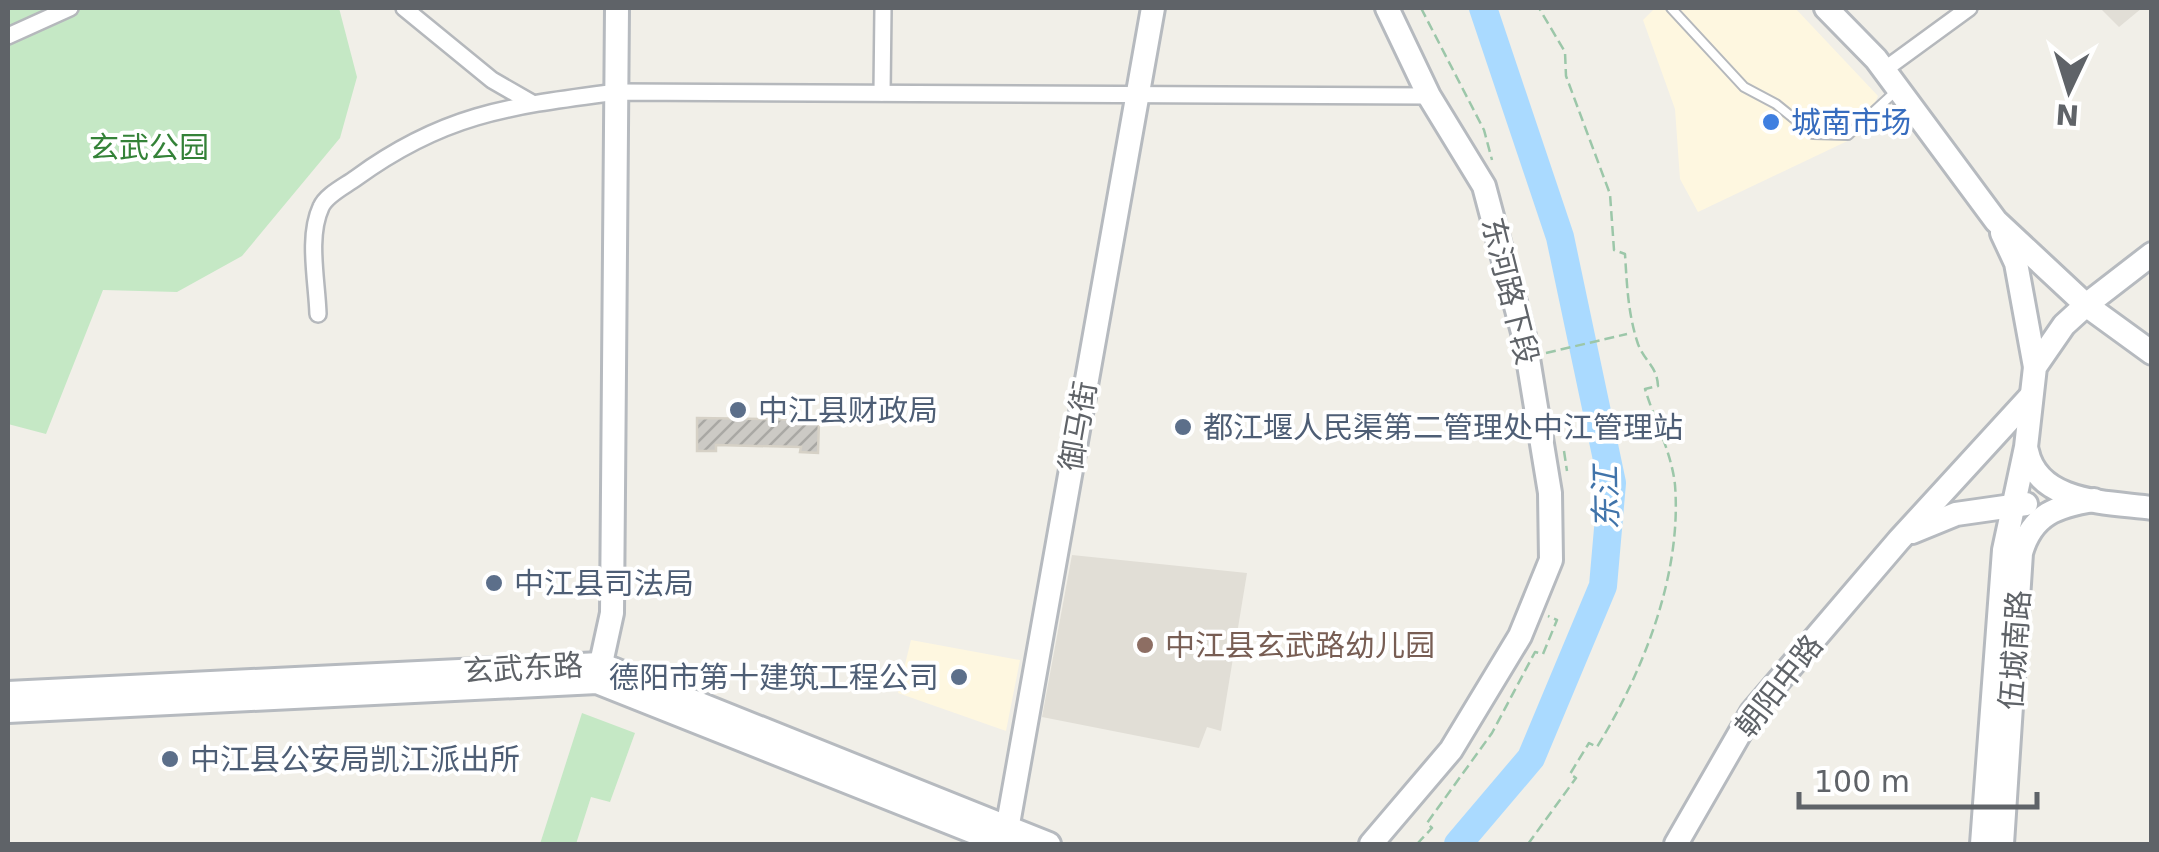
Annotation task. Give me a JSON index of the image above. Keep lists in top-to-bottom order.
{
  "streets": {
    "street": [
      "东河路下段",
      "御马街",
      "伍城南路",
      "玄武东路",
      "朝阳中路"
    ]
  },
  "crossings": [
    ["御马街", "玄武东路"],
    ["伍城南路", "朝阳中路"]
  ],
  "water": ["东江"],
  "parks": ["玄武公园"],
  "places": [
    "城南市场",
    "中江县财政局",
    "都江堰人民渠第二管理处中江管理站",
    "中江县司法局",
    "中江县玄武路幼儿园",
    "德阳市第十建筑工程公司",
    "中江县公安局凯江派出所"
  ],
  "scale_bar": "100 m",
  "north": "bottom"
}
